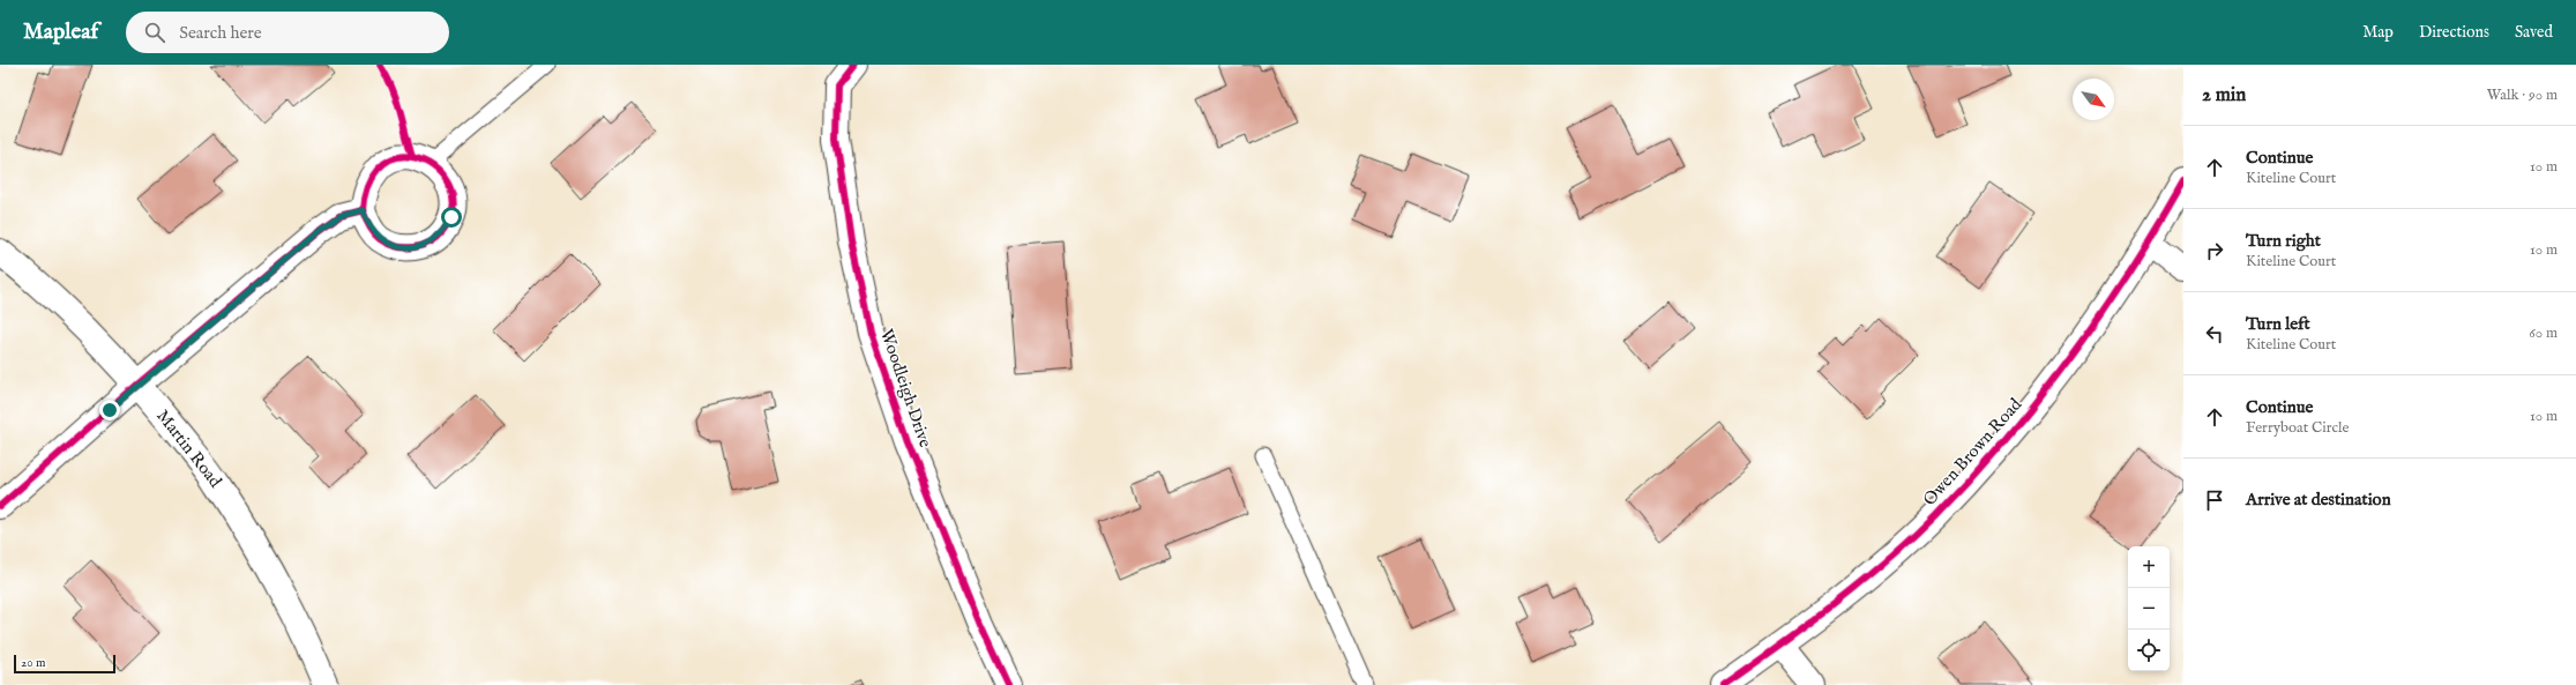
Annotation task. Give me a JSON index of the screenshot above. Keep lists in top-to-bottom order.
{
  "streets": {
    "street": ["Woodleigh Drive", "Martin Road", "Owen Brown Road"]
  },
  "scale_bar": "20 m",
  "north": "bottom right",
  "page": {
    "header": "Mapleaf",
    "search": "Search here",
    "nav": ["Map", "Directions", "Saved"],
    "heading": ["2 min", "Walk · 90 m"],
    "list": [
      ["Continue", "Kiteline Court", "10 m"],
      ["Turn right", "Kiteline Court", "10 m"],
      ["Turn left", "Kiteline Court", "60 m"],
      ["Continue", "Ferryboat Circle", "10 m"],
      "Arrive at destination"
    ],
    "map_buttons": ["+", "−"],
    "scale": "20 m"
  }
}
